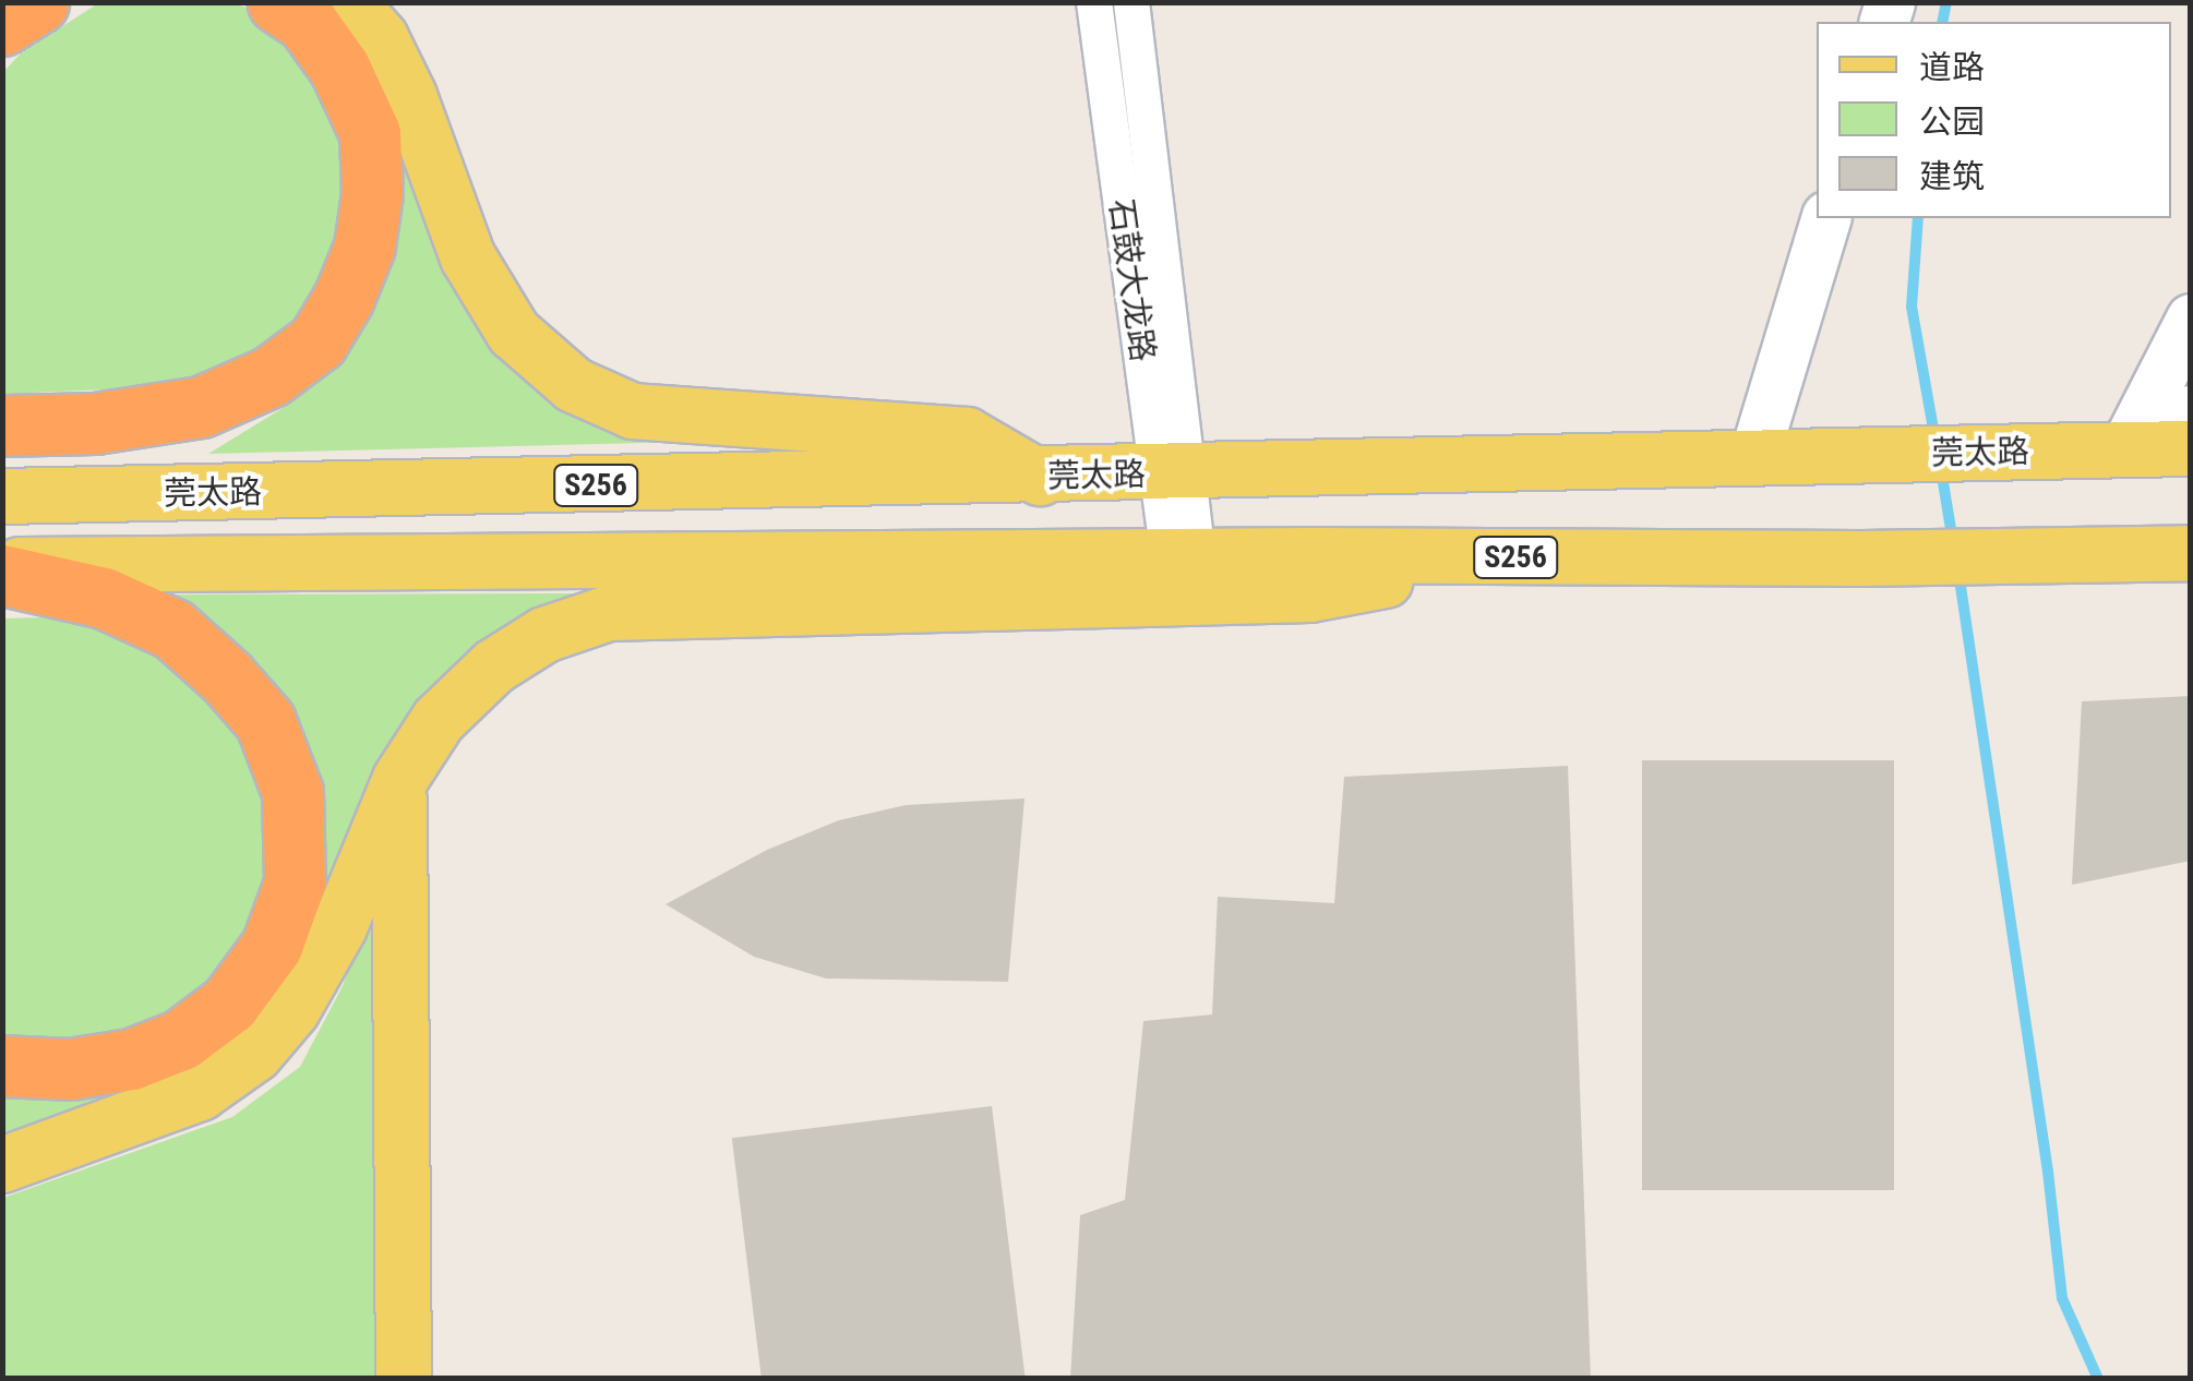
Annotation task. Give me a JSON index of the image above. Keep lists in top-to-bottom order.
{
  "streets": {
    "main road": ["莞太路", "S256"],
    "street": ["石鼓大龙路"]
  },
  "crossings": [
    ["石鼓大龙路", "莞太路"],
    ["石鼓大龙路", "S256"]
  ],
  "legend": ["道路", "公园", "建筑"]
}
